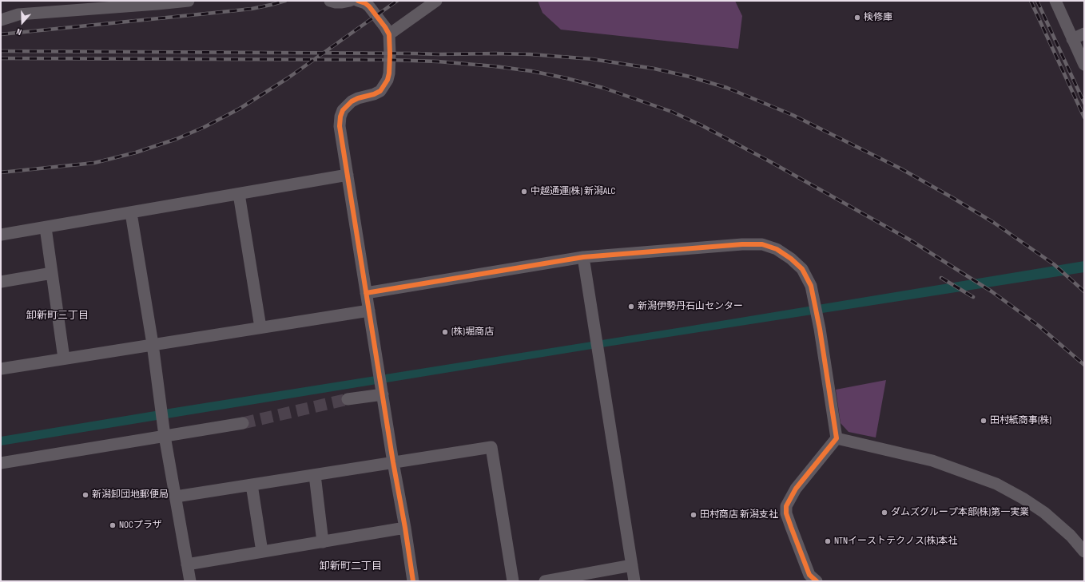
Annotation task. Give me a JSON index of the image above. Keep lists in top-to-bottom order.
{
  "districts": ["卸新町三丁目", "卸新町二丁目"],
  "places": [
    "検修庫",
    "中越通運(株) 新潟ALC",
    "新潟伊勢丹石山センター",
    "(株)堀商店",
    "田村紙商事(株)",
    "新潟卸団地郵便局",
    "ダムズグループ本部(株)第一実業",
    "田村商店 新潟支社",
    "NOCプラザ",
    "NTNイーストテクノス(株)本社"
  ],
  "north": "bottom"
}
